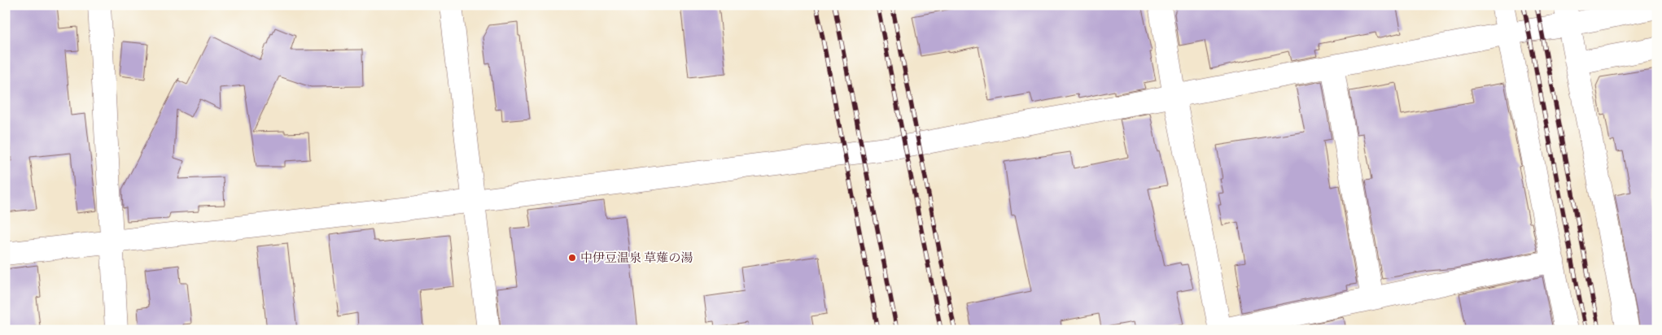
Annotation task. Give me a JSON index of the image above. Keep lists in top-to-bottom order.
{
  "places": ["中伊豆温泉 草薙の湯"]
}
